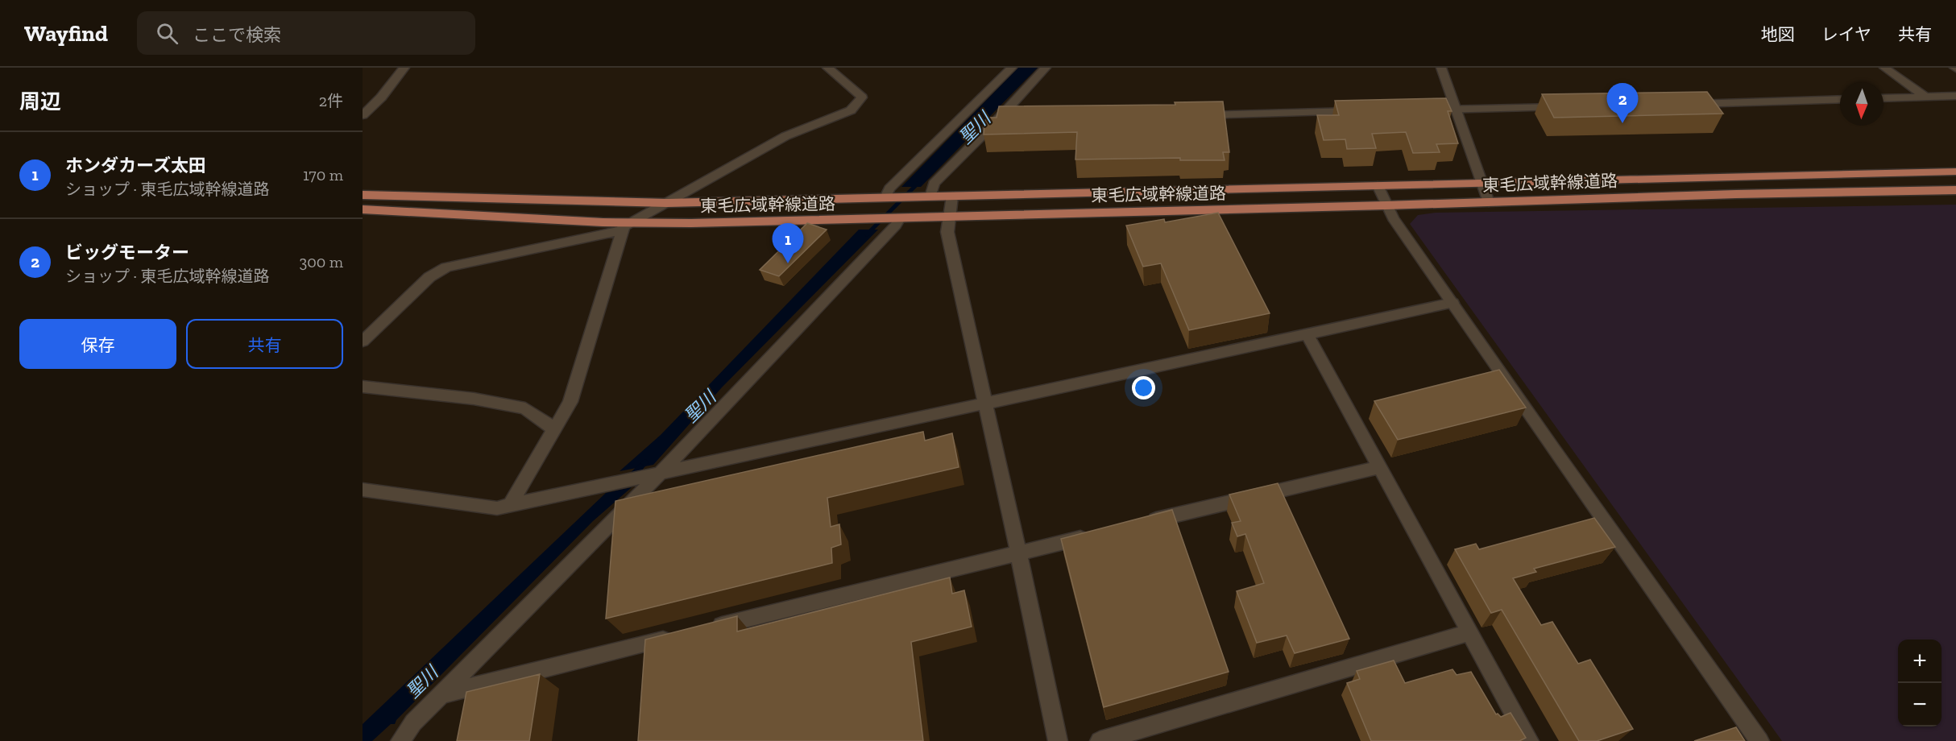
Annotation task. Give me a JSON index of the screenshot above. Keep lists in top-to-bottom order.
{
  "streets": {
    "highway": ["東毛広域幹線道路"]
  },
  "water": ["聖川"],
  "north": "bottom",
  "page": {
    "header": "Wayfind",
    "search": "ここで検索",
    "nav": ["地図", "レイヤ", "共有"],
    "heading": ["周辺", "2件"],
    "pins": ["2", "1"],
    "list": [
      {
        "mark": "1",
        "name": "ホンダカーズ太田",
        "note": "ショップ · 東毛広域幹線道路",
        "value": "170 m"
      },
      {
        "mark": "2",
        "name": "ビッグモーター",
        "note": "ショップ · 東毛広域幹線道路",
        "value": "300 m"
      }
    ],
    "buttons": ["保存", "共有"],
    "map_buttons": ["+", "−"]
  }
}
